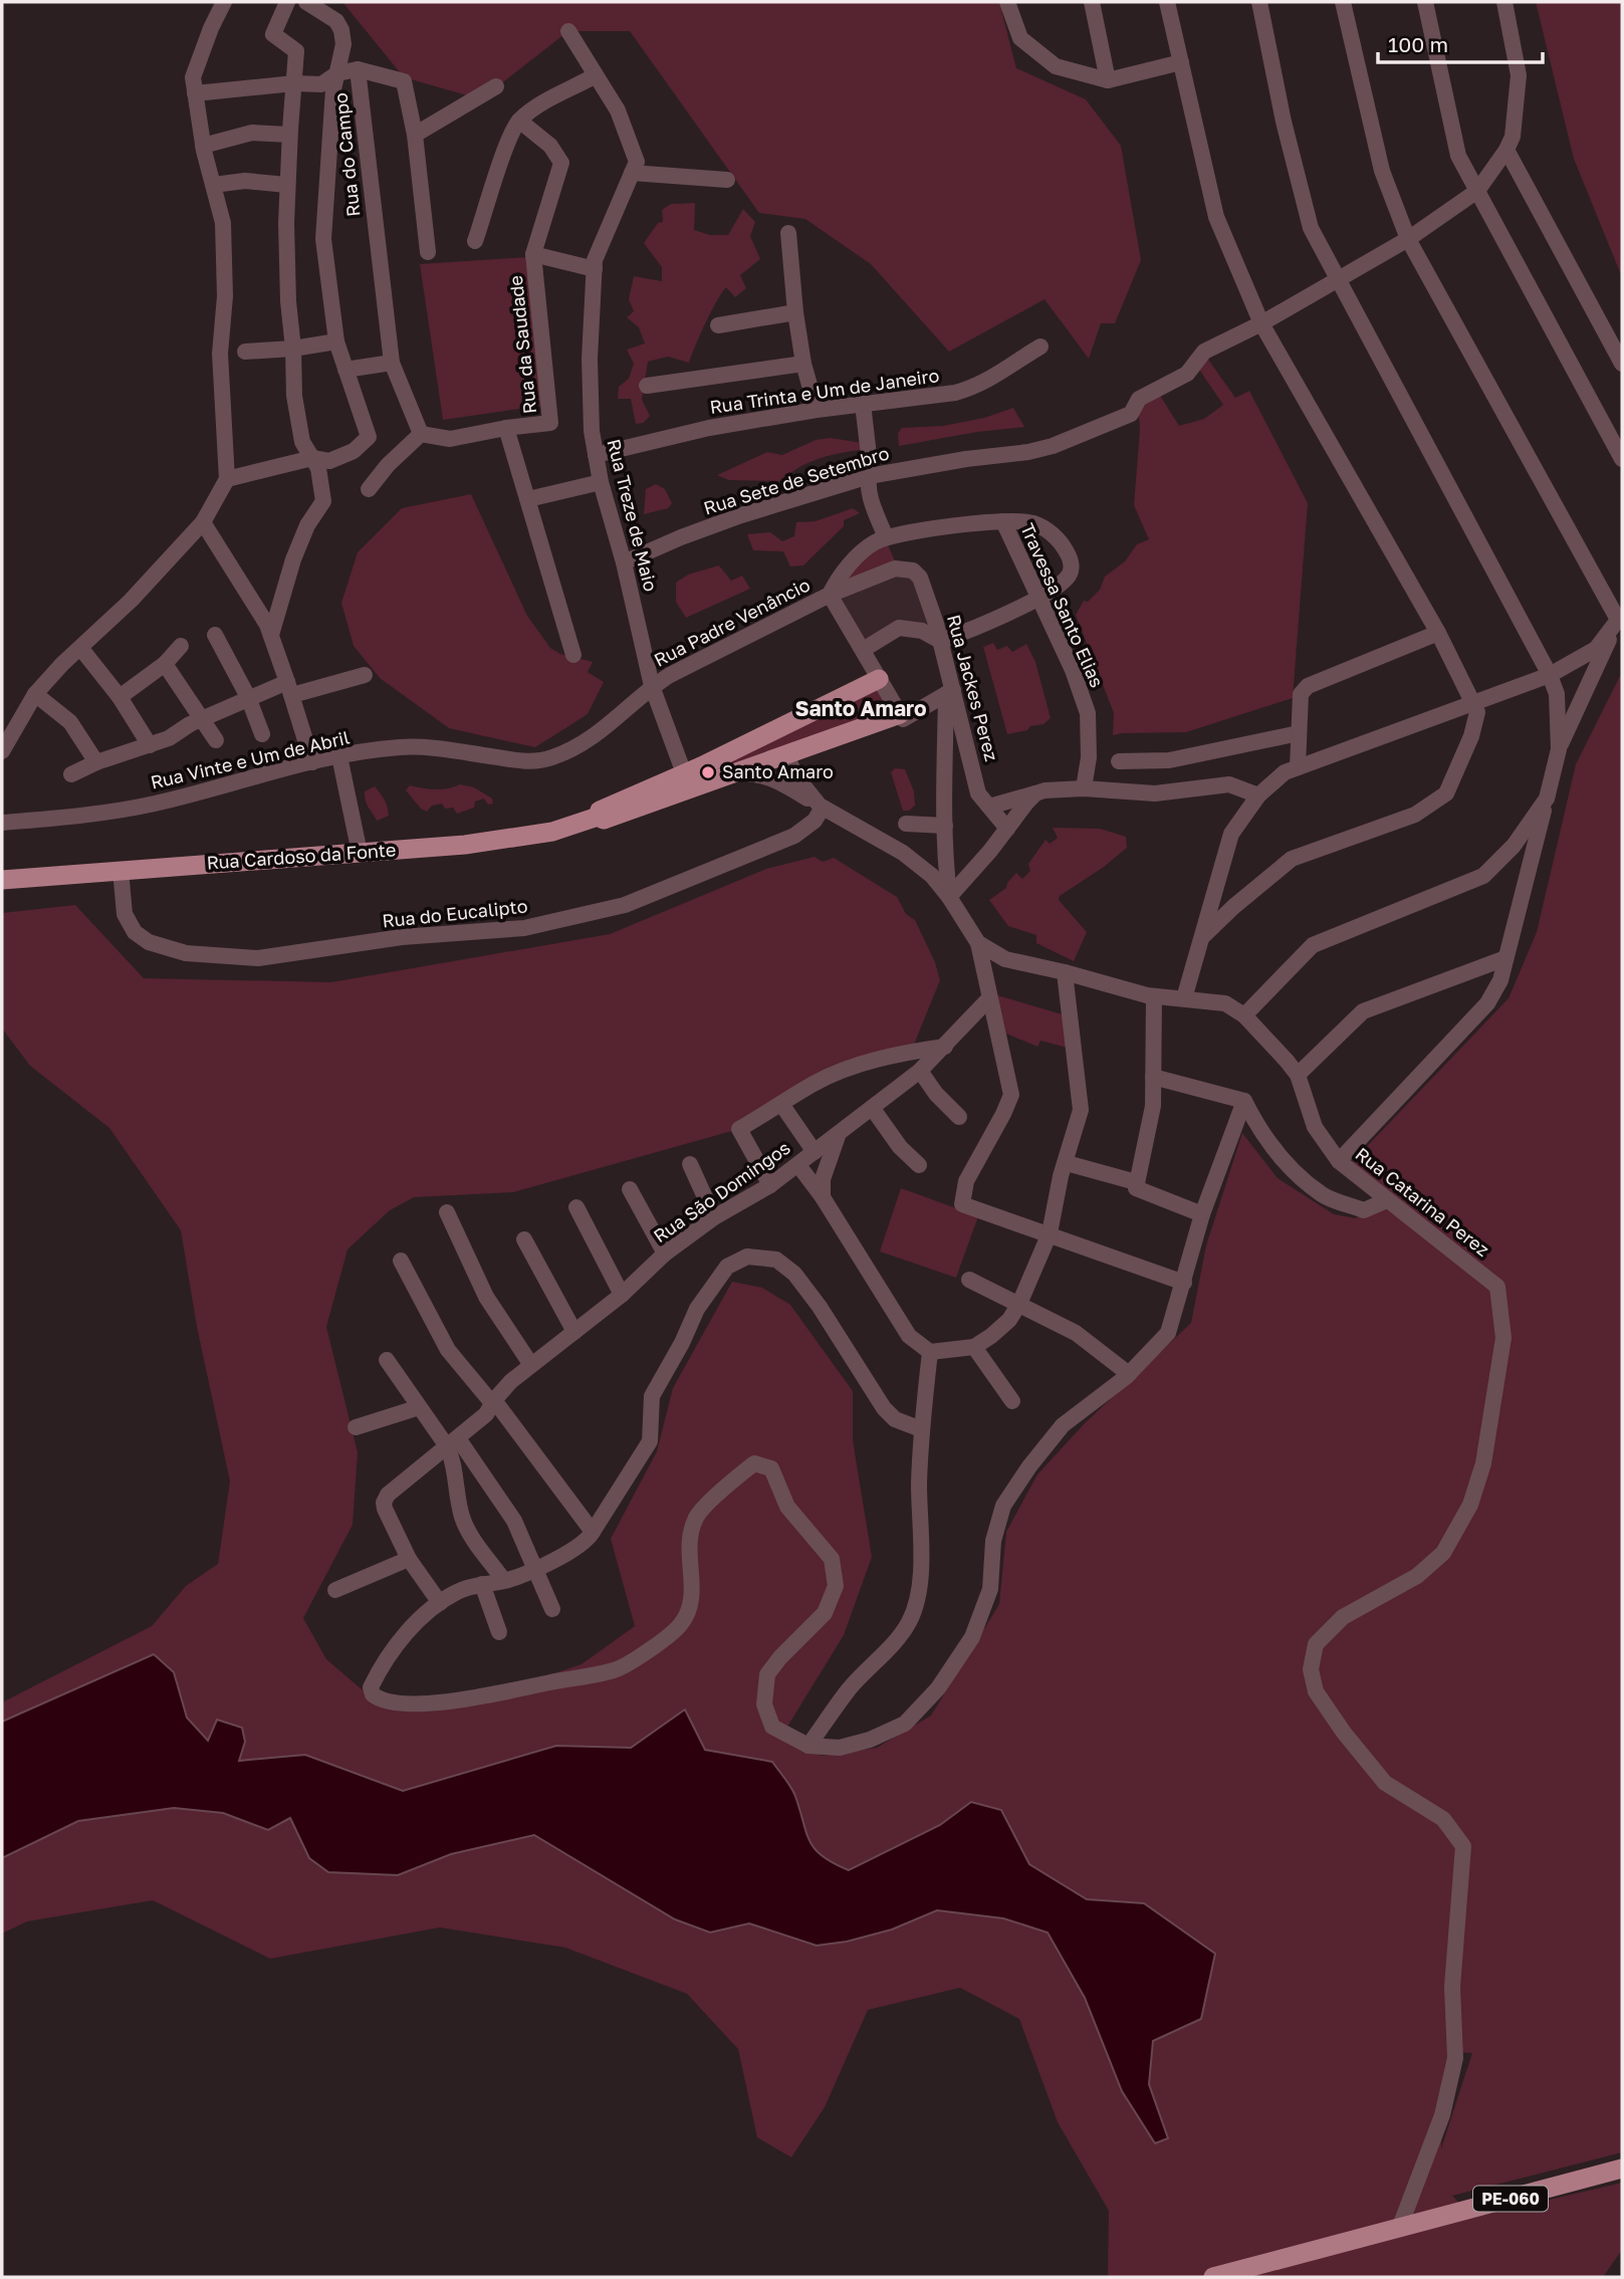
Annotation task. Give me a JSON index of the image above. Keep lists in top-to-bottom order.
{
  "streets": {
    "main road": ["Rua Cardoso da Fonte", "PE-060"],
    "street": [
      "Rua do Campo",
      "Rua da Saudade",
      "Rua Trinta e Um de Janeiro",
      "Rua Sete de Setembro",
      "Rua Treze de Maio",
      "Travessa Santo Elias",
      "Rua Padre Venâncio",
      "Rua Jackes Perez",
      "Rua Vinte e Um de Abril",
      "Rua do Eucalipto",
      "Rua São Domingos",
      "Rua Catarina Perez"
    ]
  },
  "crossings": [
    ["Rua Trinta e Um de Janeiro", "Rua Treze de Maio"],
    ["Rua Sete de Setembro", "Rua Treze de Maio"],
    ["Rua Treze de Maio", "Rua Padre Venâncio"],
    ["Rua Treze de Maio", "Rua Vinte e Um de Abril"],
    ["Rua Treze de Maio", "Rua Cardoso da Fonte"],
    ["Travessa Santo Elias", "Rua Padre Venâncio"],
    ["Rua Padre Venâncio", "Rua Jackes Perez"],
    ["Rua Padre Venâncio", "Rua Vinte e Um de Abril"],
    ["Rua Jackes Perez", "Rua Cardoso da Fonte"],
    ["Rua Cardoso da Fonte", "Rua do Eucalipto"],
    ["Rua Cardoso da Fonte", "Rua Catarina Perez"],
    ["Rua do Eucalipto", "Rua Catarina Perez"],
    ["Rua Catarina Perez", "PE-060"]
  ],
  "districts": ["Santo Amaro"],
  "places": ["Santo Amaro"],
  "scale_bar": "100 m"
}
